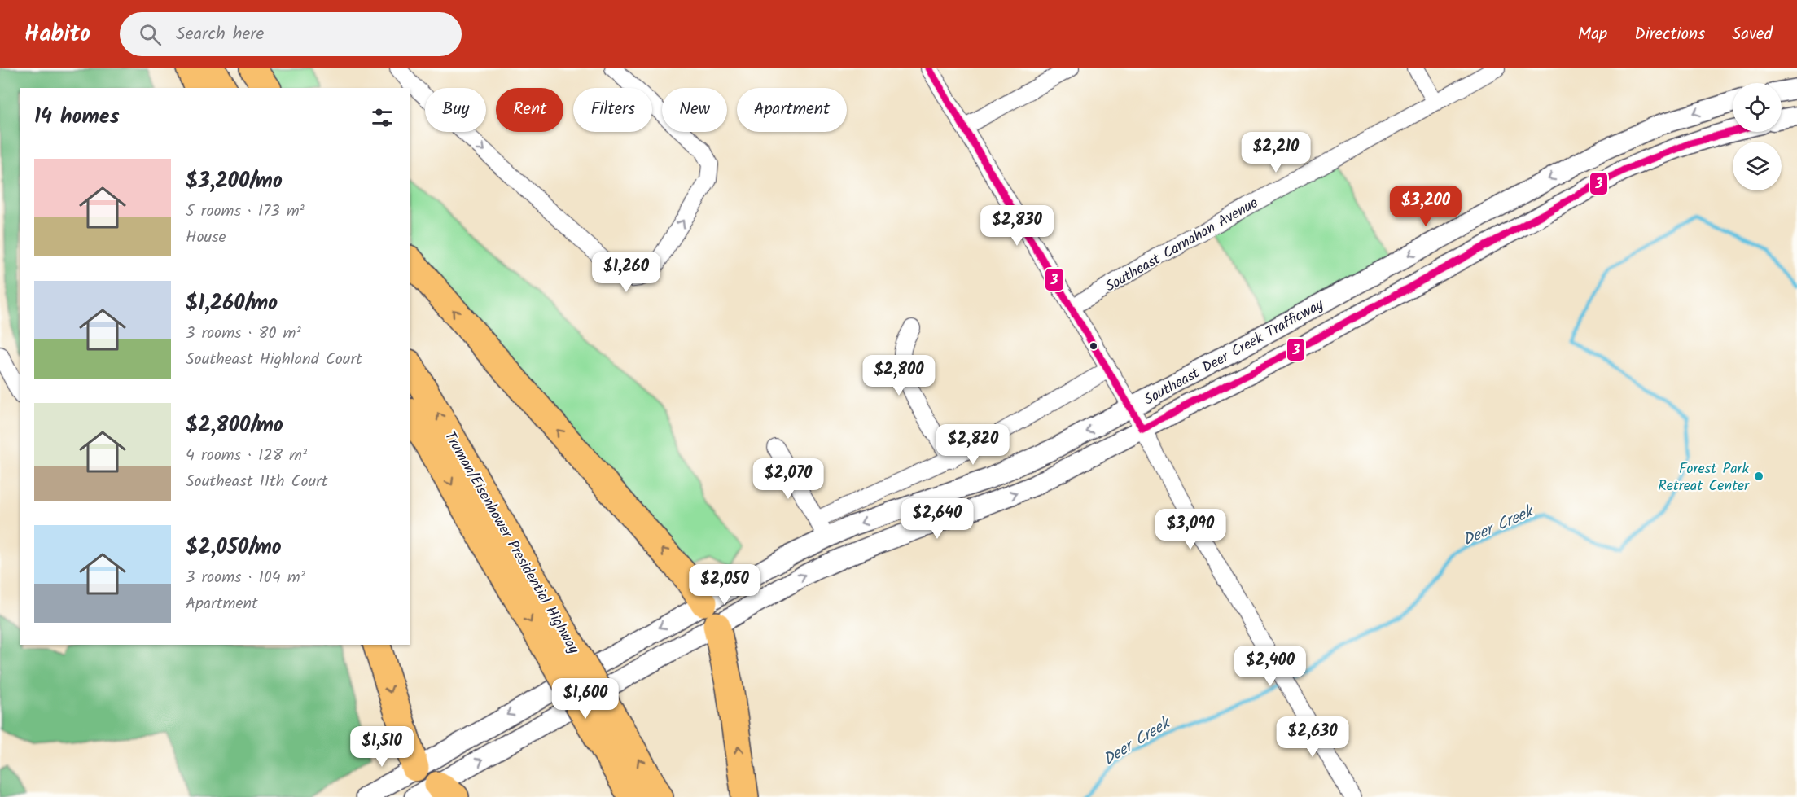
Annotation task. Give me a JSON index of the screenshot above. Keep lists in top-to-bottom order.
{
  "streets": {
    "highway": ["Truman/Eisenhower Presidential Highway"],
    "street": ["Southeast Carnahan Avenue", "Southeast Deer Creek Trafficway"]
  },
  "water": ["Deer Creek"],
  "places": ["Forest Park Retreat Center"],
  "lines": ["transit line 3"],
  "page": {
    "header": "Habito",
    "search": "Search here",
    "nav": ["Map", "Directions", "Saved"],
    "chip": [
      "Buy",
      "Rent",
      "Filters",
      "New",
      "Apartment"
    ],
    "heading": "14 homes",
    "price": [
      "$2,210",
      "$3,200",
      "$2,830",
      "$1,260",
      "$2,800",
      "$2,820",
      "$2,070",
      "$2,640",
      "$3,090",
      "$2,050",
      "$2,400",
      "$1,600",
      "$2,630",
      "$1,510"
    ],
    "list": [
      {
        "name": "$3,200/mo",
        "note": "5 rooms · 173 m² · House"
      },
      {
        "name": "$1,260/mo",
        "note": "3 rooms · 80 m² · Southeast Highland Court"
      },
      {
        "name": "$2,800/mo",
        "note": "4 rooms · 128 m² · Southeast 11th Court"
      },
      {
        "name": "$2,050/mo",
        "note": "3 rooms · 104 m² · Apartment"
      }
    ]
  }
}
